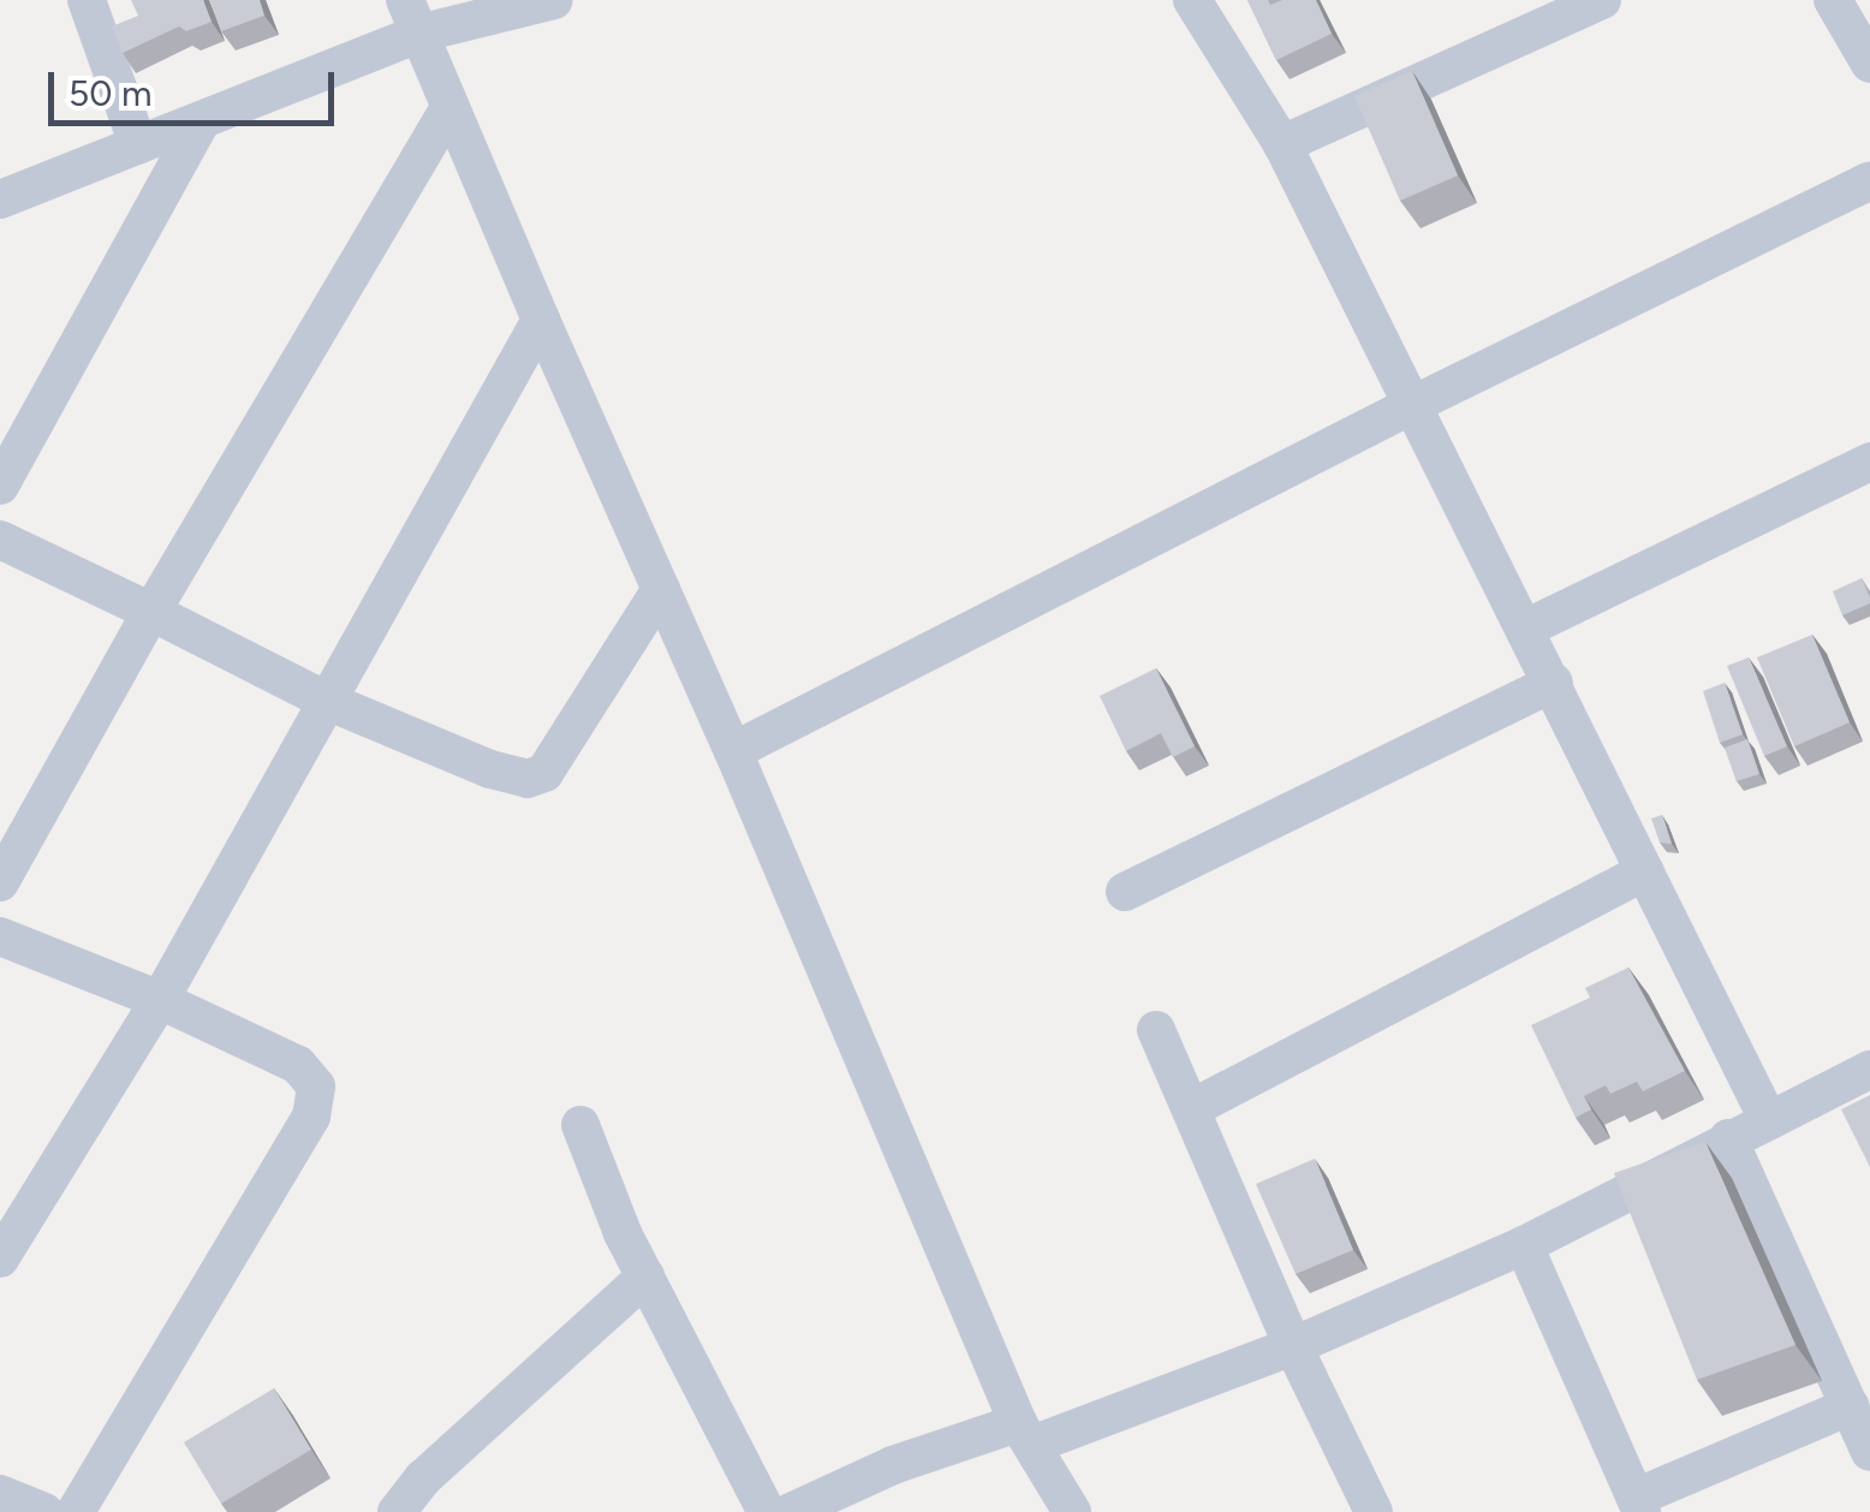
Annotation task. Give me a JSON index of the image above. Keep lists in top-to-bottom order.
{
  "scale_bar": "50 m"
}
